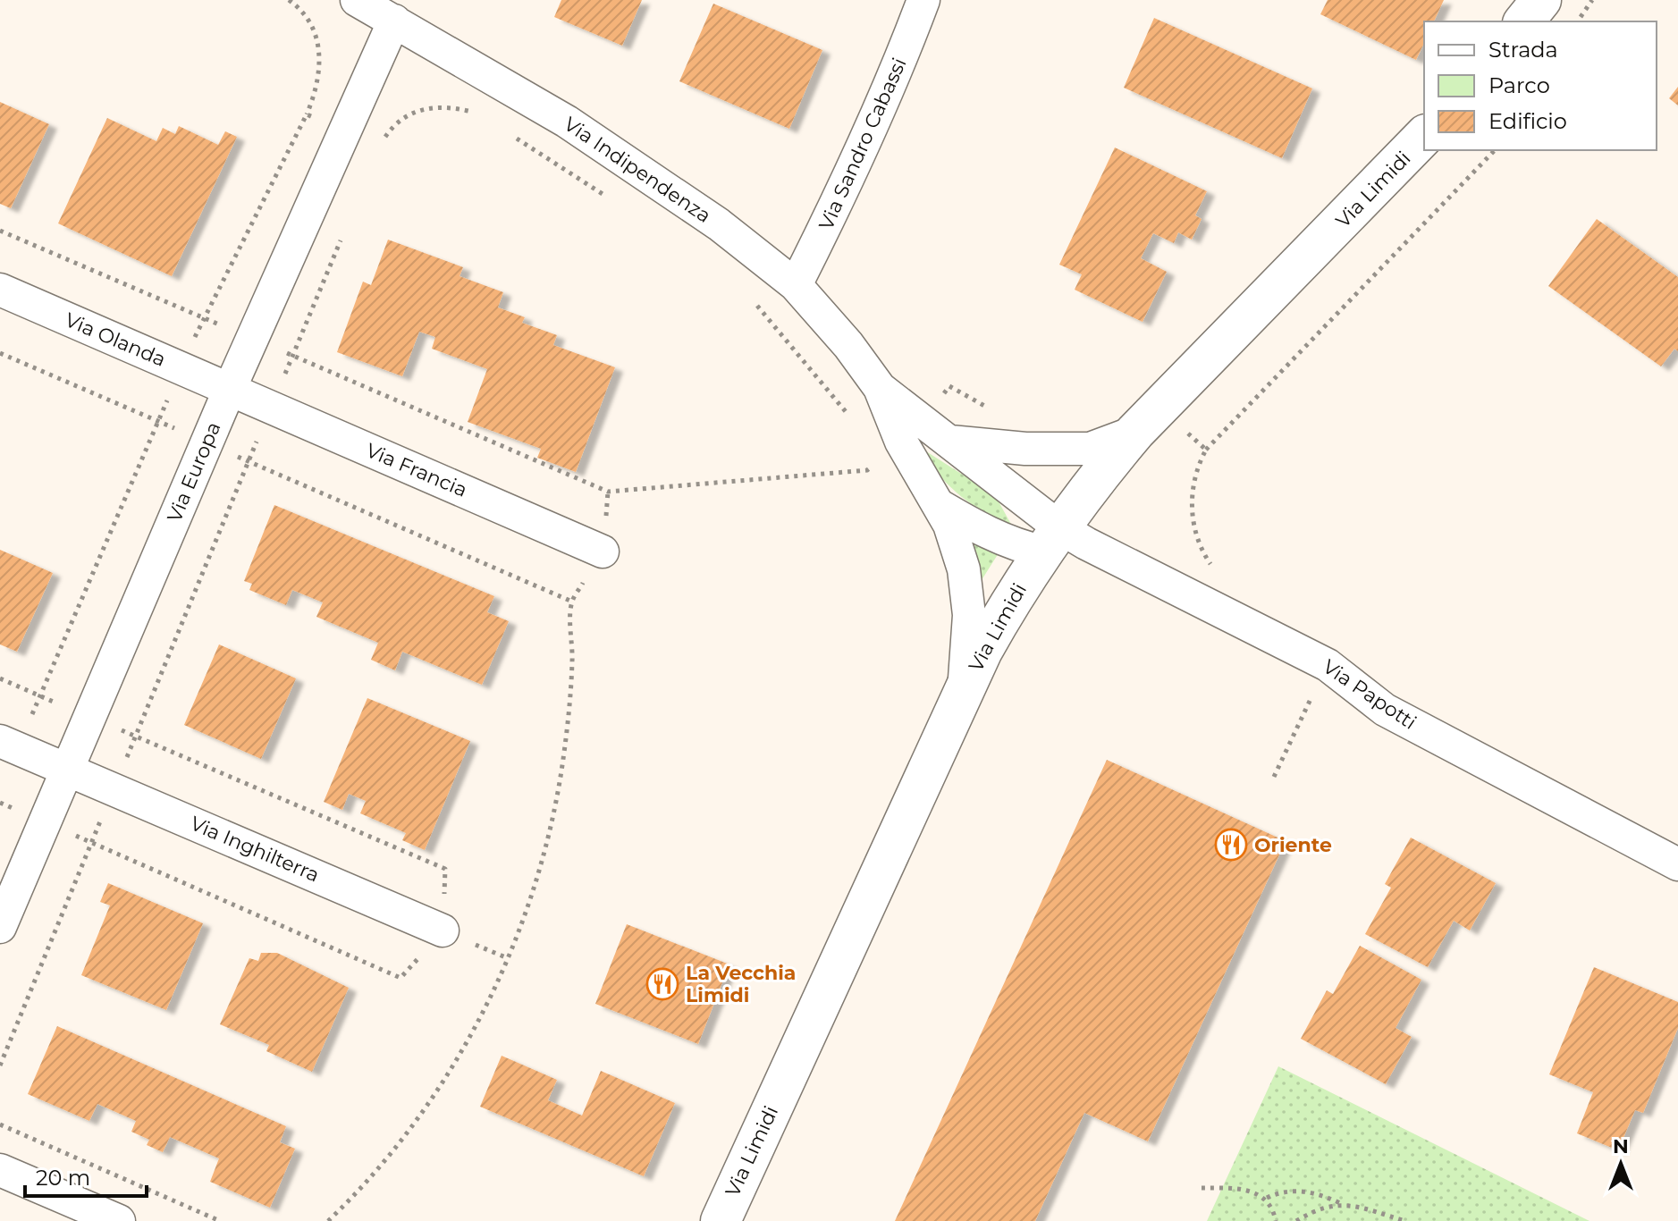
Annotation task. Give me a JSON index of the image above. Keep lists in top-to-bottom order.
{
  "streets": {
    "main road": ["Via Limidi"],
    "street": [
      "Via Sandro Cabassi",
      "Via Indipendenza",
      "Via Olanda",
      "Via Francia",
      "Via Europa",
      "Via Papotti",
      "Via Inghilterra"
    ]
  },
  "crossings": [
    ["Via Sandro Cabassi", "Via Indipendenza"],
    ["Via Indipendenza", "Via Limidi"],
    ["Via Indipendenza", "Via Europa"],
    ["Via Indipendenza", "Via Papotti"],
    ["Via Limidi", "Via Papotti"],
    ["Via Olanda", "Via Francia"],
    ["Via Olanda", "Via Europa"],
    ["Via Francia", "Via Europa"],
    ["Via Europa", "Via Inghilterra"]
  ],
  "places": {
    "restaurant": ["Oriente", "La Vecchia Limidi"]
  },
  "legend": ["Strada", "Parco", "Edificio"],
  "scale_bar": "20 m",
  "north": "top"
}
